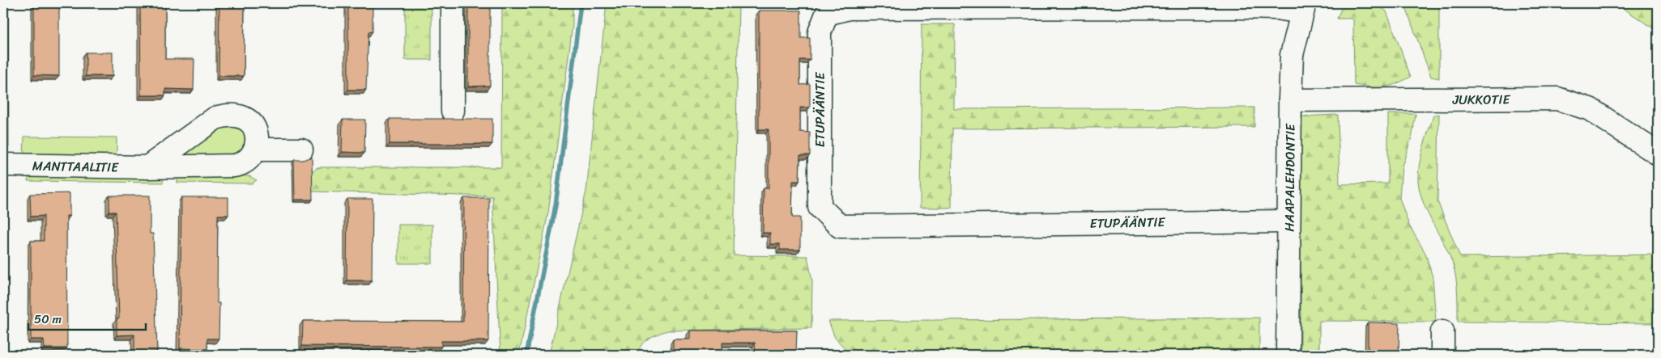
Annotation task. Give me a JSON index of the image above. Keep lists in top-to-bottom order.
{
  "streets": {
    "street": [
      "JUKKOTIE",
      "ETUPÄÄNTIE",
      "MANTTAALITIE",
      "HAAPALEHDONTIE"
    ]
  },
  "crossings": [
    ["JUKKOTIE", "HAAPALEHDONTIE"],
    ["ETUPÄÄNTIE", "HAAPALEHDONTIE"]
  ],
  "scale_bar": "50 m"
}
